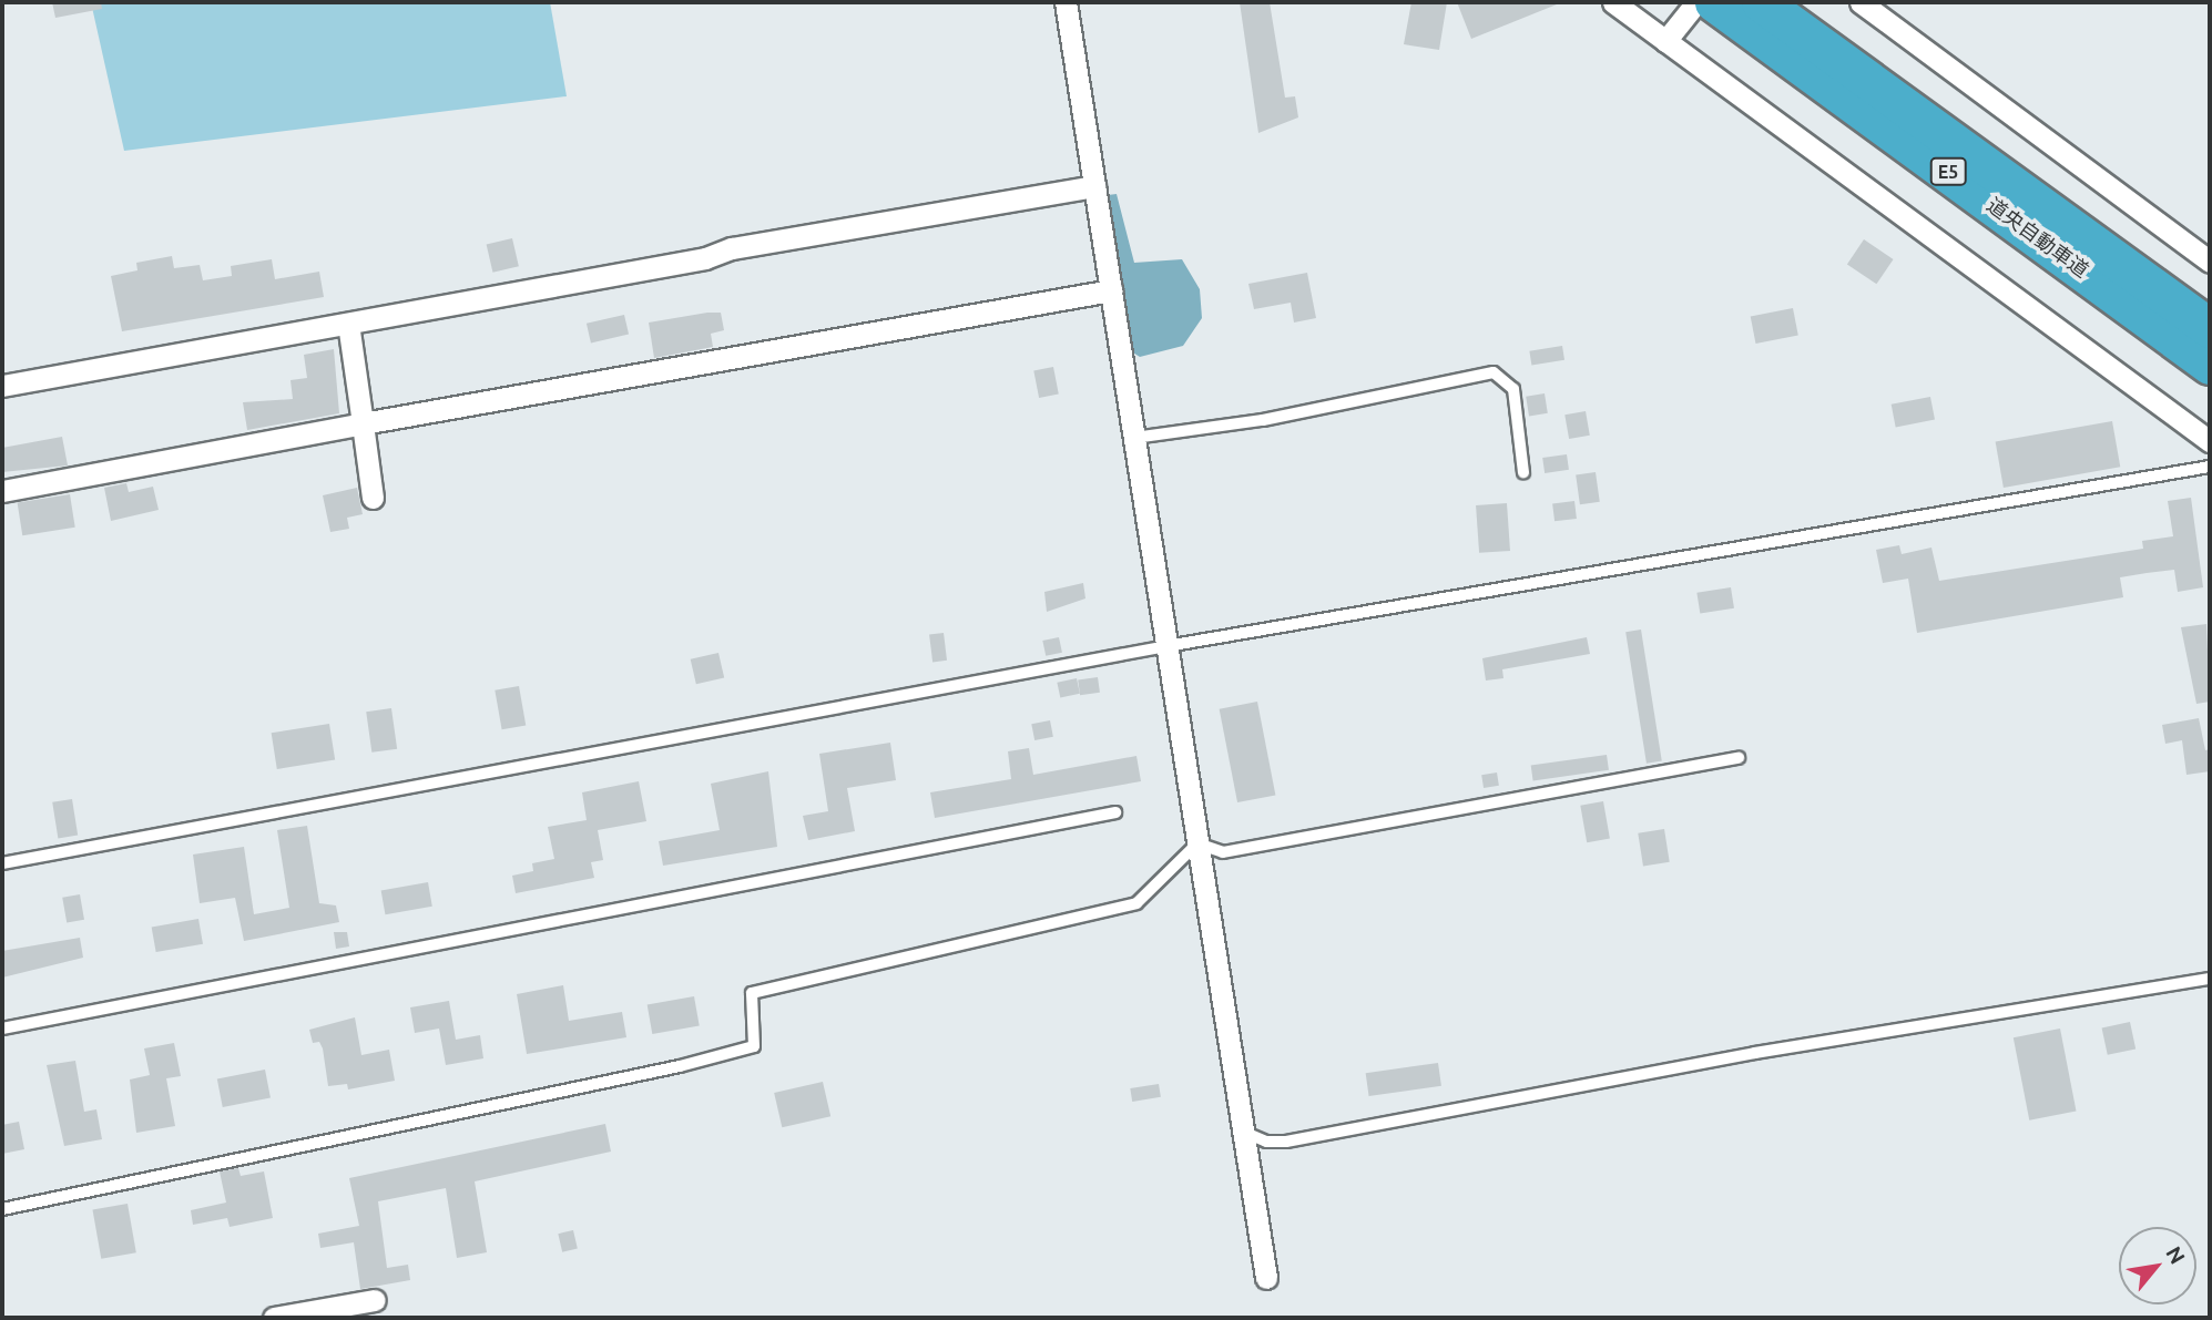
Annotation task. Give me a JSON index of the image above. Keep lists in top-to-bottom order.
{
  "streets": {
    "highway": ["E5", "道央自動車道"]
  },
  "north": "top right"
}
